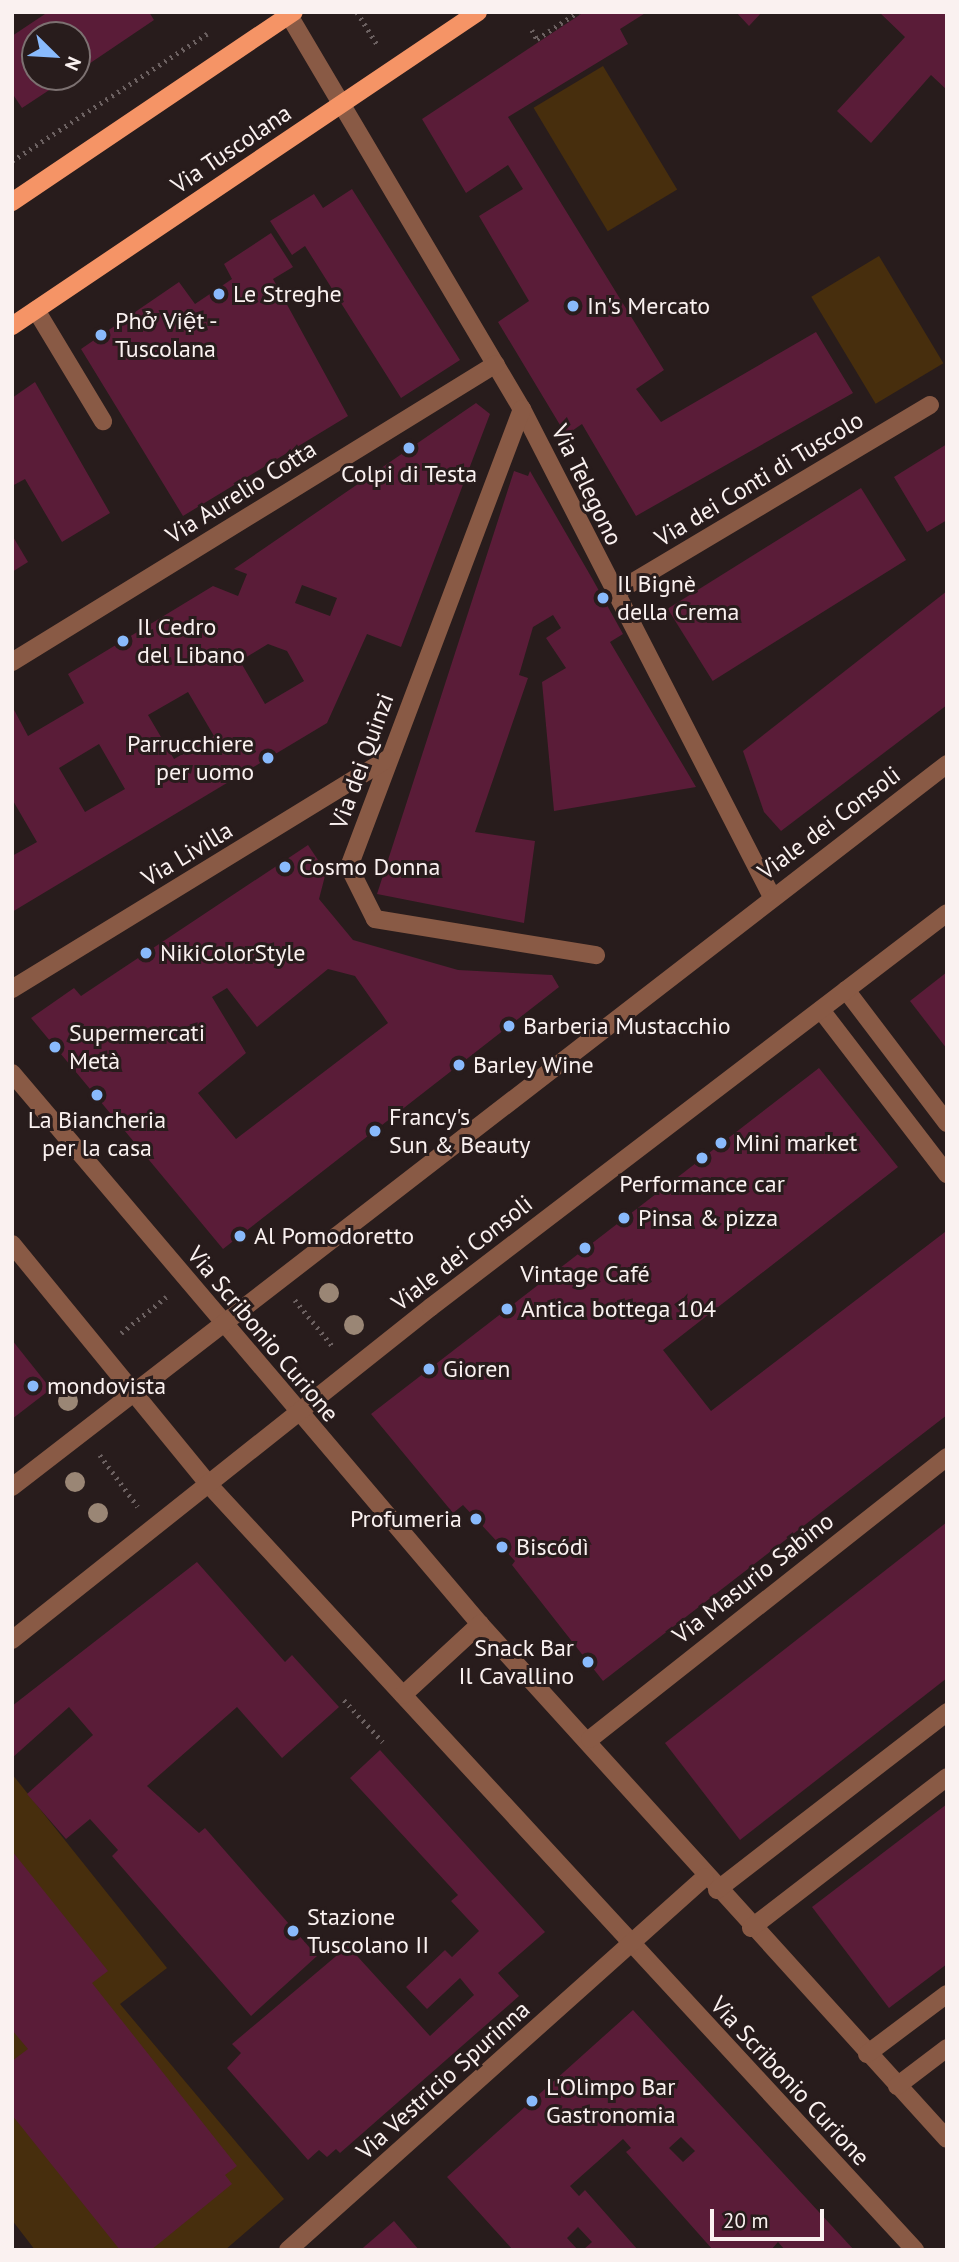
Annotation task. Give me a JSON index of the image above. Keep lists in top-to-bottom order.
{
  "streets": {
    "main road": ["Via Tuscolana"],
    "street": [
      "Via dei Conti di Tuscolo",
      "Via Telegono",
      "Via Aurelio Cotta",
      "Via dei Quinzi",
      "Viale dei Consoli",
      "Via Livilla",
      "Via Scribonio Curione",
      "Via Masurio Sabino",
      "Via Vestricio Spurinna"
    ]
  },
  "crossings": [
    ["Via Tuscolana", "Via Telegono"],
    ["Via dei Conti di Tuscolo", "Via Telegono"],
    ["Via Telegono", "Via Aurelio Cotta"],
    ["Via Telegono", "Via dei Quinzi"],
    ["Via Telegono", "Viale dei Consoli"],
    ["Via dei Quinzi", "Via Livilla"],
    ["Viale dei Consoli", "Via Scribonio Curione"],
    ["Via Scribonio Curione", "Via Masurio Sabino"],
    ["Via Scribonio Curione", "Via Vestricio Spurinna"]
  ],
  "places": [
    "Le Streghe",
    "In's Mercato",
    "Phở Việt - Tuscolana",
    "Colpi di Testa",
    "Il Bignè della Crema",
    "Il Cedro del Libano",
    "Parrucchiere per uomo",
    "Cosmo Donna",
    "NikiColorStyle",
    "Barberia Mustacchio",
    "Supermercati Metà",
    "Barley Wine",
    "La Biancheria per la casa",
    "Francy's Sun & Beauty",
    "Mini market",
    "Performance car",
    "Pinsa & pizza",
    "Al Pomodoretto",
    "Vintage Café",
    "Antica bottega 104",
    "Gioren",
    "mondovista",
    "Profumeria",
    "Biscódì",
    "Snack Bar Il Cavallino",
    "Stazione Tuscolano II",
    "L'Olimpo Bar Gastronomia"
  ],
  "scale_bar": "20 m",
  "north": "bottom right"
}
